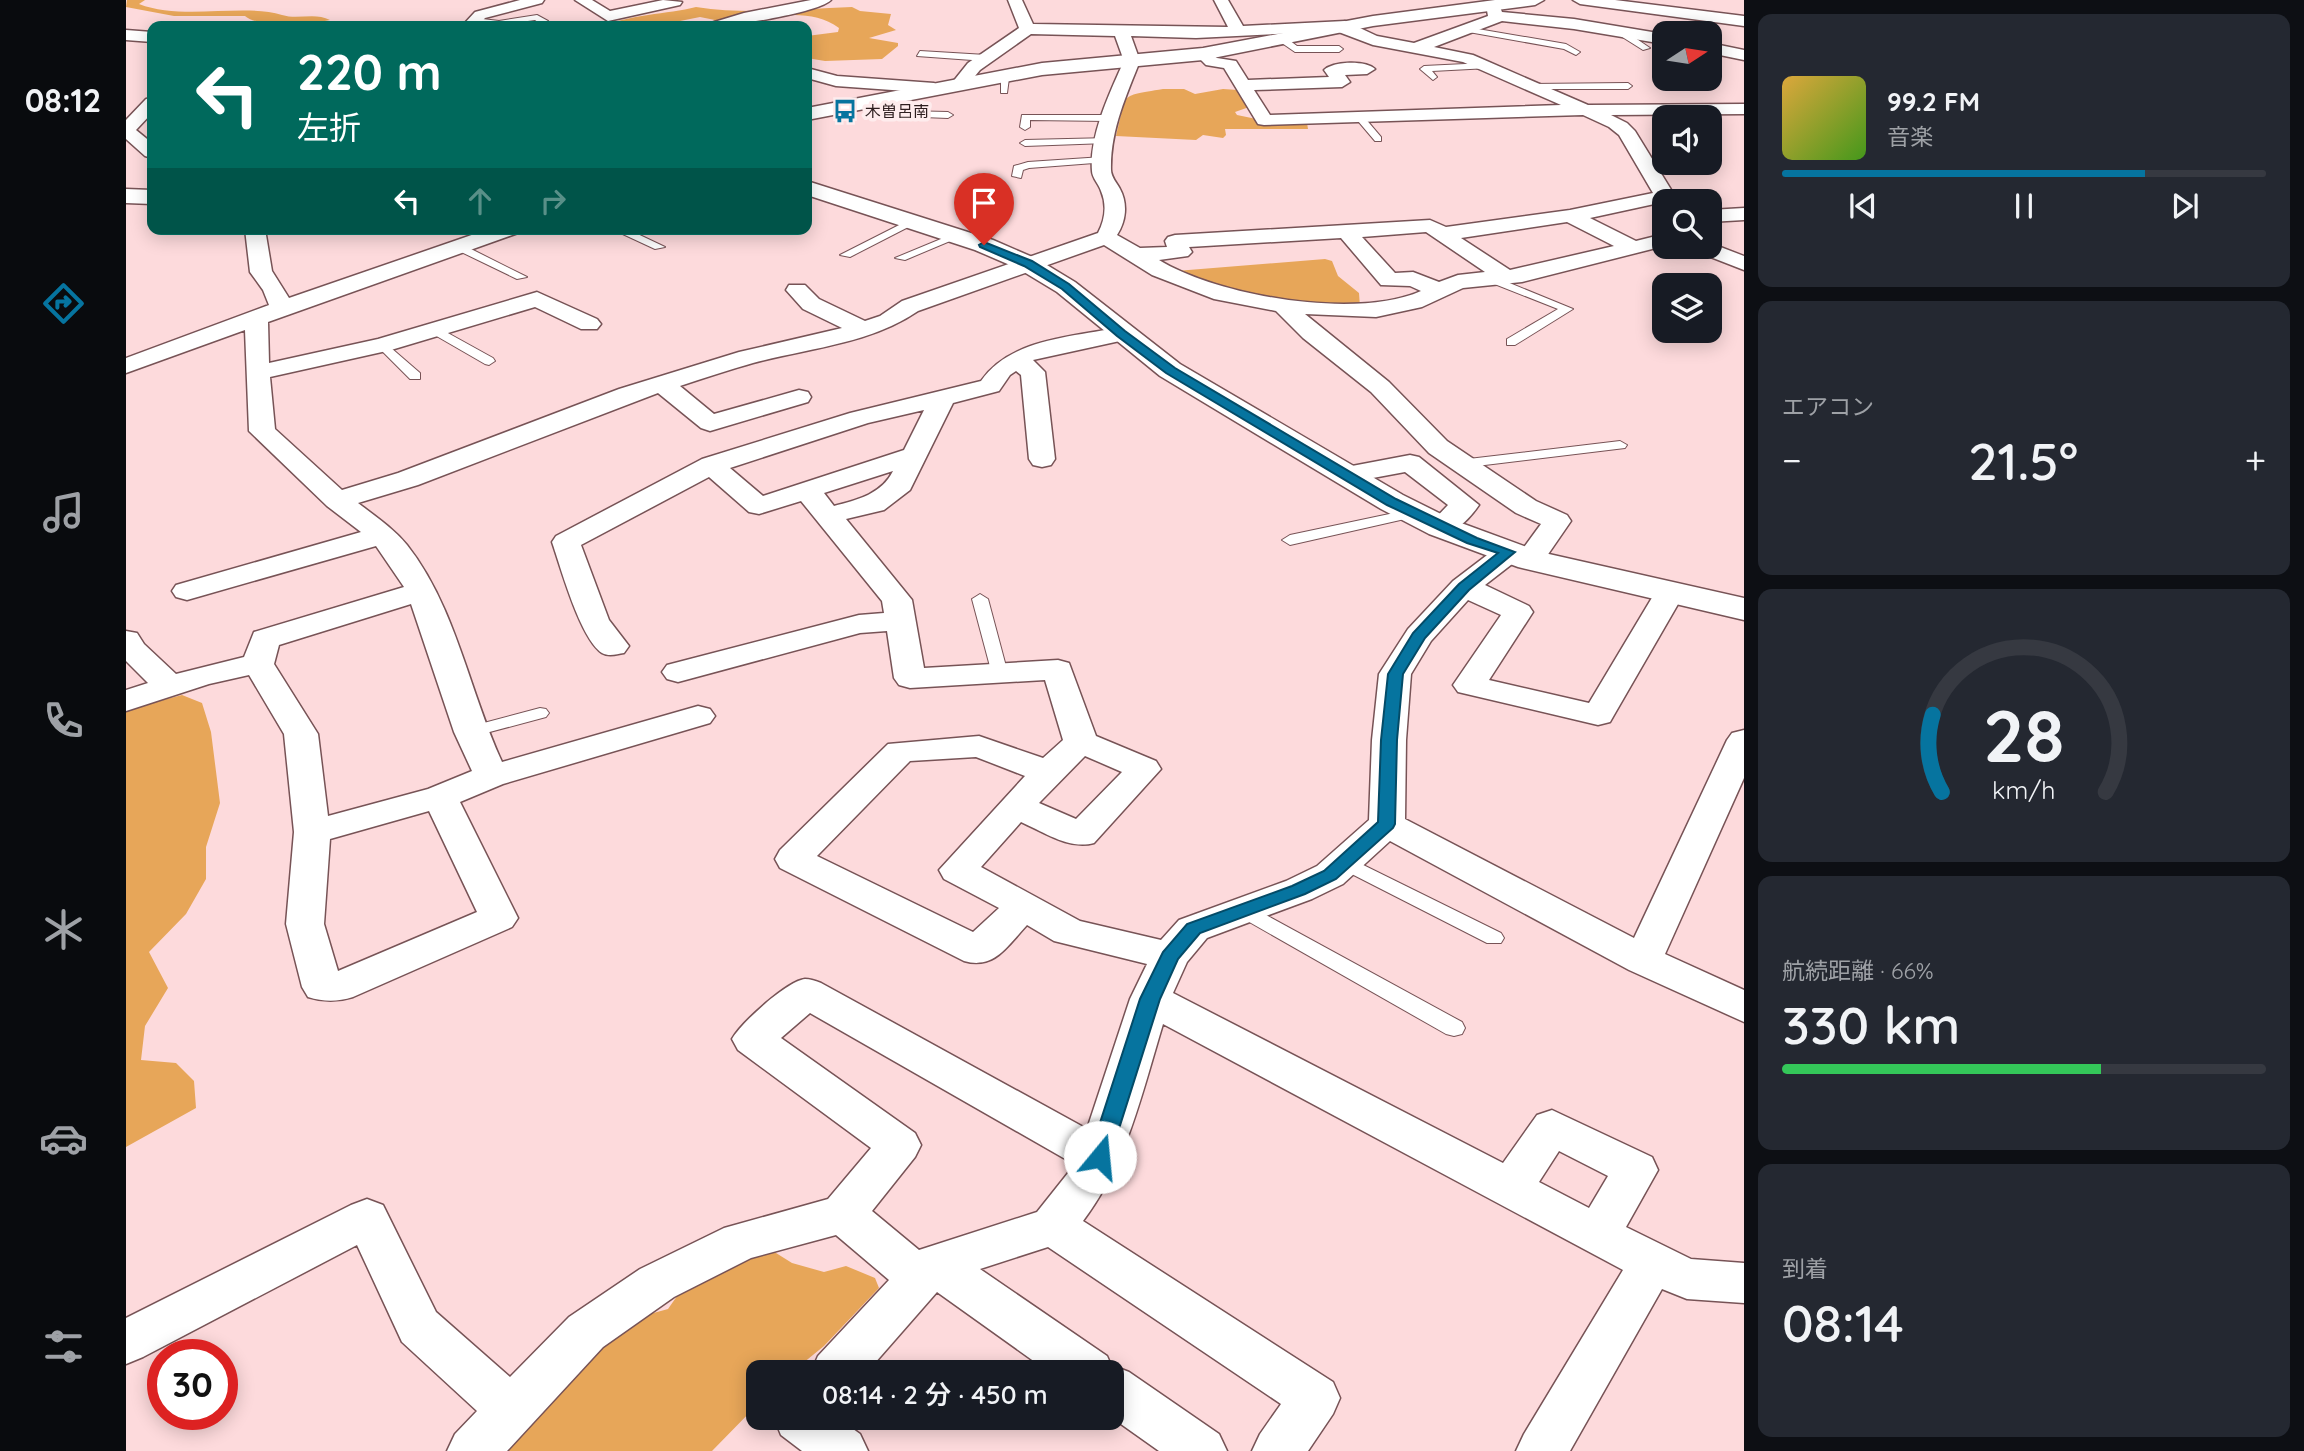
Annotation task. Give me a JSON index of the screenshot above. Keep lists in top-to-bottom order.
{
  "places": {
    "bus stop": ["木曽呂南"]
  },
  "north": "right",
  "page": {
    "tabs": "08:12",
    "turn": ["220 m", "左折"],
    "song": ["99.2 FM", "音楽"],
    "tile": [
      "エアコン",
      ["航続距離 · 66%", "330 km"],
      ["到着", "08:14"]
    ],
    "heat": ["−", "21.5°", "+"],
    "limit": "30",
    "trip": "08:14 · 2 分 · 450 m",
    "gauge": ["28", "km/h"]
  }
}
